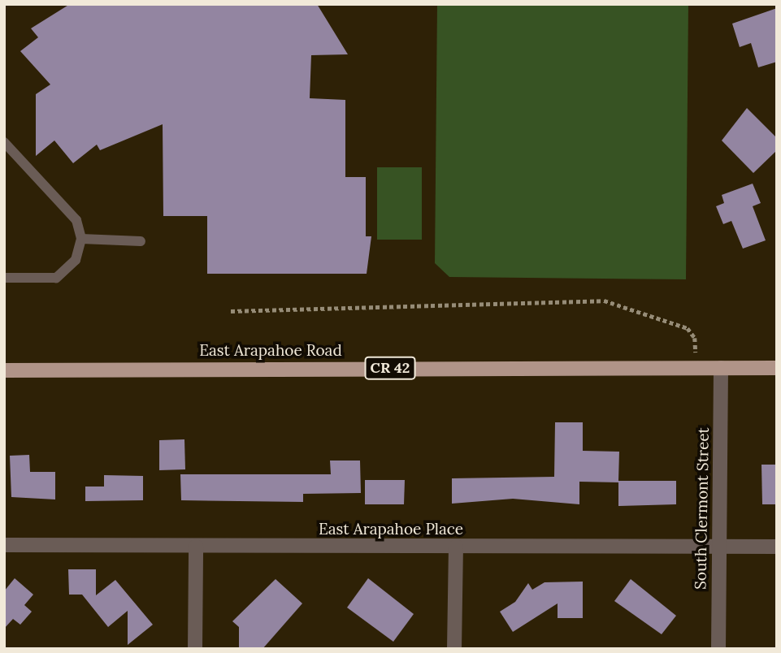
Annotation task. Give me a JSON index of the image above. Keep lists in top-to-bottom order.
{
  "streets": {
    "main road": ["East Arapahoe Road", "CR 42"],
    "street": ["South Clermont Street", "East Arapahoe Place"]
  },
  "crossings": [
    ["East Arapahoe Road", "South Clermont Street"],
    ["South Clermont Street", "East Arapahoe Place"]
  ]
}
